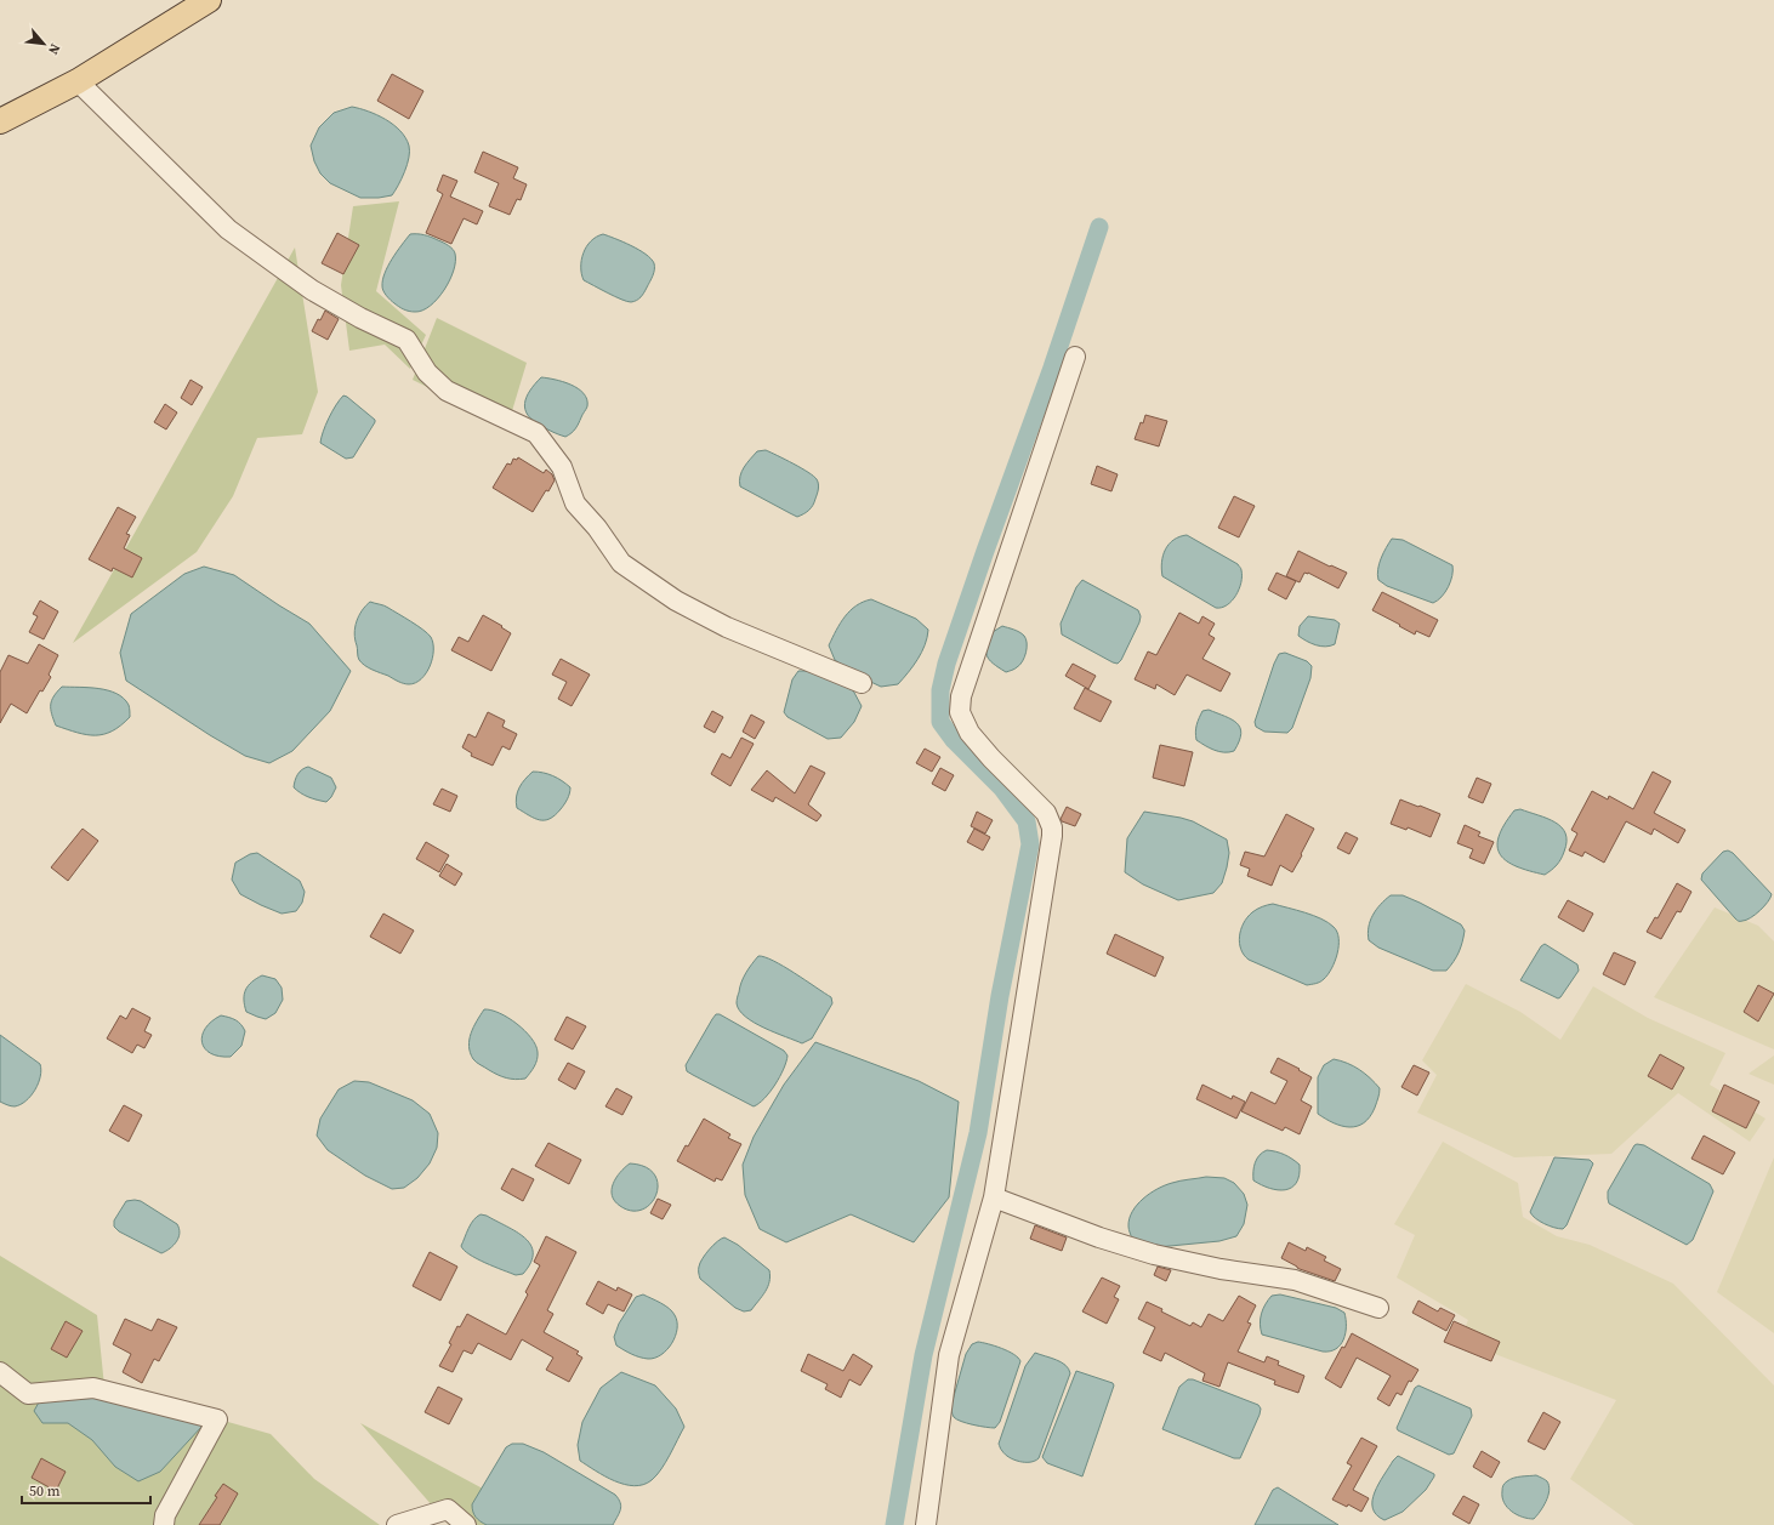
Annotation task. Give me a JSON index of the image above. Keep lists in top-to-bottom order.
{
  "scale_bar": "50 m",
  "north": "bottom right"
}
